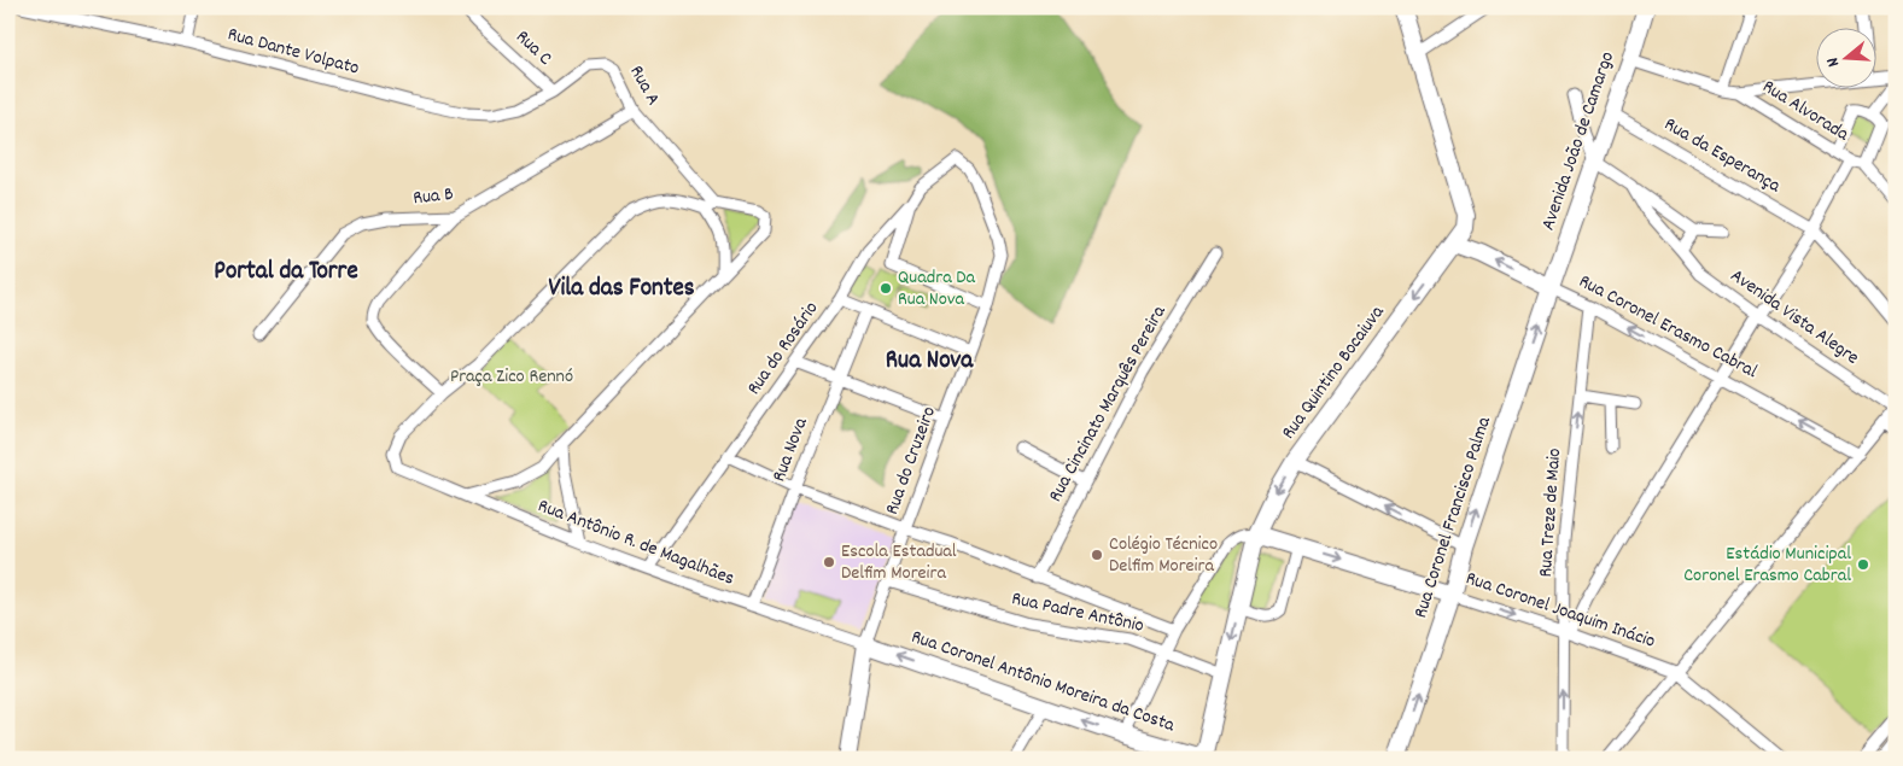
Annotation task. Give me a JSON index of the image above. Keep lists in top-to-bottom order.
{
  "streets": {
    "main road": [
      "Avenida João de Camargo",
      "Rua Coronel Erasmo Cabral",
      "Rua Quintino Bocaiuva",
      "Rua Coronel Francisco Palma",
      "Rua Coronel Joaquim Inácio",
      "Rua Coronel Antônio Moreira da Costa"
    ],
    "street": [
      "Rua C",
      "Rua Dante Volpato",
      "Rua A",
      "Rua Alvorada",
      "Rua da Esperança",
      "Rua B",
      "Avenida Vista Alegre",
      "Rua do Rosário",
      "Rua Cincinato Marquês Pereira",
      "Rua Nova",
      "Rua do Cruzeiro",
      "Rua Treze de Maio",
      "Rua Antônio R. de Magalhães",
      "Rua Padre Antônio"
    ]
  },
  "crossings": [
    ["Rua C", "Rua A"],
    ["Rua Dante Volpato", "Rua A"],
    ["Rua A", "Rua B"],
    ["Avenida João de Camargo", "Rua da Esperança"],
    ["Avenida João de Camargo", "Avenida Vista Alegre"],
    ["Avenida João de Camargo", "Rua Coronel Erasmo Cabral"],
    ["Avenida João de Camargo", "Rua Coronel Francisco Palma"],
    ["Rua Coronel Erasmo Cabral", "Rua Quintino Bocaiuva"],
    ["Rua Coronel Erasmo Cabral", "Rua Treze de Maio"],
    ["Rua Coronel Erasmo Cabral", "Rua Coronel Francisco Palma"],
    ["Rua do Rosário", "Rua do Cruzeiro"],
    ["Rua do Rosário", "Rua Antônio R. de Magalhães"],
    ["Rua Quintino Bocaiuva", "Rua Coronel Joaquim Inácio"],
    ["Rua Quintino Bocaiuva", "Rua Padre Antônio"],
    ["Rua Quintino Bocaiuva", "Rua Coronel Antônio Moreira da Costa"],
    ["Rua Nova", "Rua Antônio R. de Magalhães"],
    ["Rua do Cruzeiro", "Rua Antônio R. de Magalhães"],
    ["Rua do Cruzeiro", "Rua Padre Antônio"],
    ["Rua do Cruzeiro", "Rua Coronel Antônio Moreira da Costa"],
    ["Rua Treze de Maio", "Rua Coronel Joaquim Inácio"],
    ["Rua Coronel Francisco Palma", "Rua Coronel Joaquim Inácio"],
    ["Rua Antônio R. de Magalhães", "Rua Coronel Antônio Moreira da Costa"]
  ],
  "one_way": [
    "Rua Coronel Erasmo Cabral",
    "Rua Quintino Bocaiuva",
    "Rua Treze de Maio",
    "Rua Coronel Francisco Palma",
    "Rua Coronel Antônio Moreira da Costa"
  ],
  "districts": ["Portal da Torre", "Vila das Fontes", "Rua Nova"],
  "parks": ["Praça Zico Rennó"],
  "places": [
    "Quadra Da Rua Nova",
    "Colégio Técnico Delfim Moreira",
    "Escola Estadual Delfim Moreira",
    "Estádio Municipal Coronel Erasmo Cabral"
  ],
  "north": "left"
}
